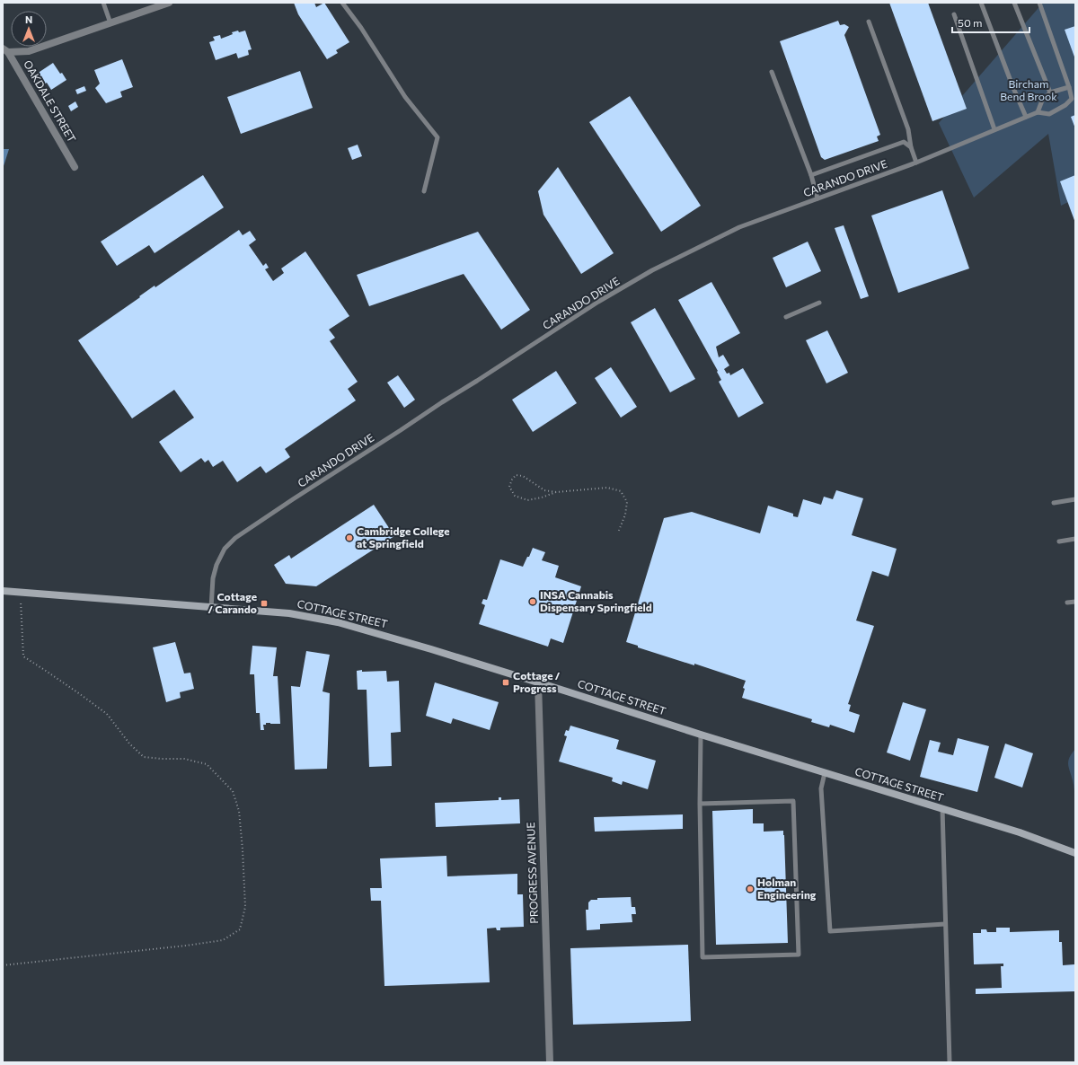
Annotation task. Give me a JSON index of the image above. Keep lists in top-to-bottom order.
{
  "streets": {
    "main road": ["COTTAGE STREET"],
    "street": ["OAKDALE STREET", "PROGRESS AVENUE"],
    "lane": ["CARANDO DRIVE"]
  },
  "crossings": [
    ["CARANDO DRIVE", "COTTAGE STREET"],
    ["COTTAGE STREET", "PROGRESS AVENUE"]
  ],
  "parks": ["Bircham Bend Brook"],
  "places": {
    "other": ["Cambridge College at Springfield", "INSA Cannabis Dispensary Springfield", "Holman Engineering"],
    "transit": ["Cottage / Carando", "Cottage / Progress"]
  },
  "scale_bar": "50 m",
  "north": "top"
}
